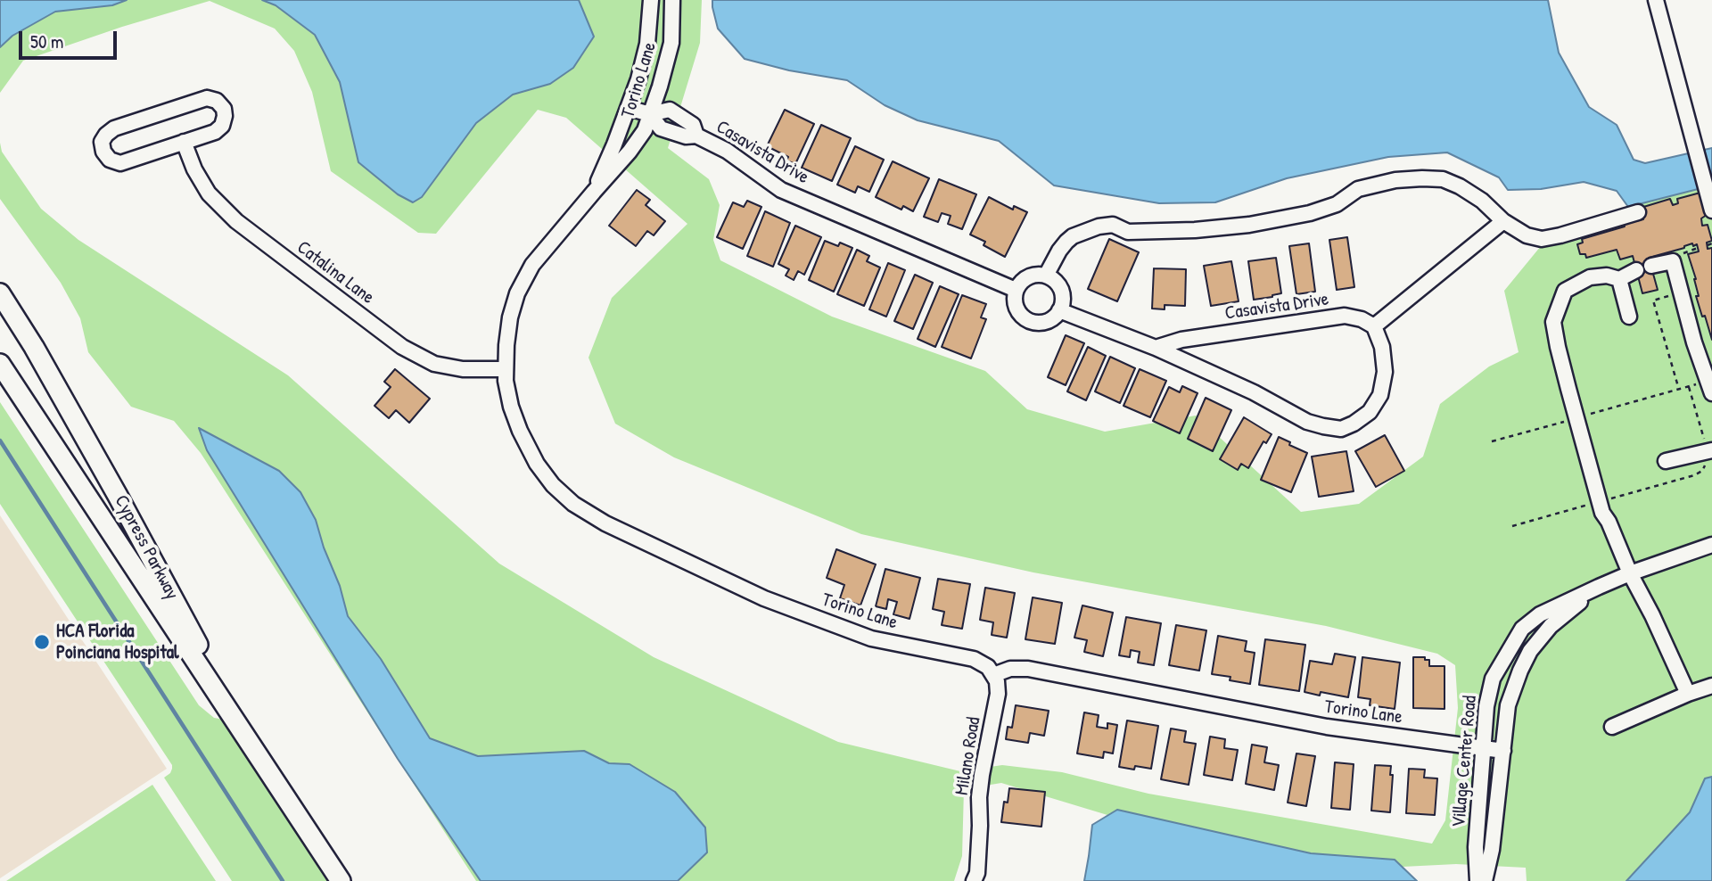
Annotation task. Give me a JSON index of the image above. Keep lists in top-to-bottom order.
{
  "streets": {
    "main road": ["Cypress Parkway"],
    "street": [
      "Torino Lane",
      "Casavista Drive",
      "Catalina Lane",
      "Milano Road",
      "Village Center Road"
    ]
  },
  "crossings": [
    ["Torino Lane", "Casavista Drive"],
    ["Torino Lane", "Catalina Lane"],
    ["Torino Lane", "Milano Road"],
    ["Torino Lane", "Village Center Road"]
  ],
  "places": ["HCA Florida Poinciana Hospital"],
  "scale_bar": "50 m"
}
